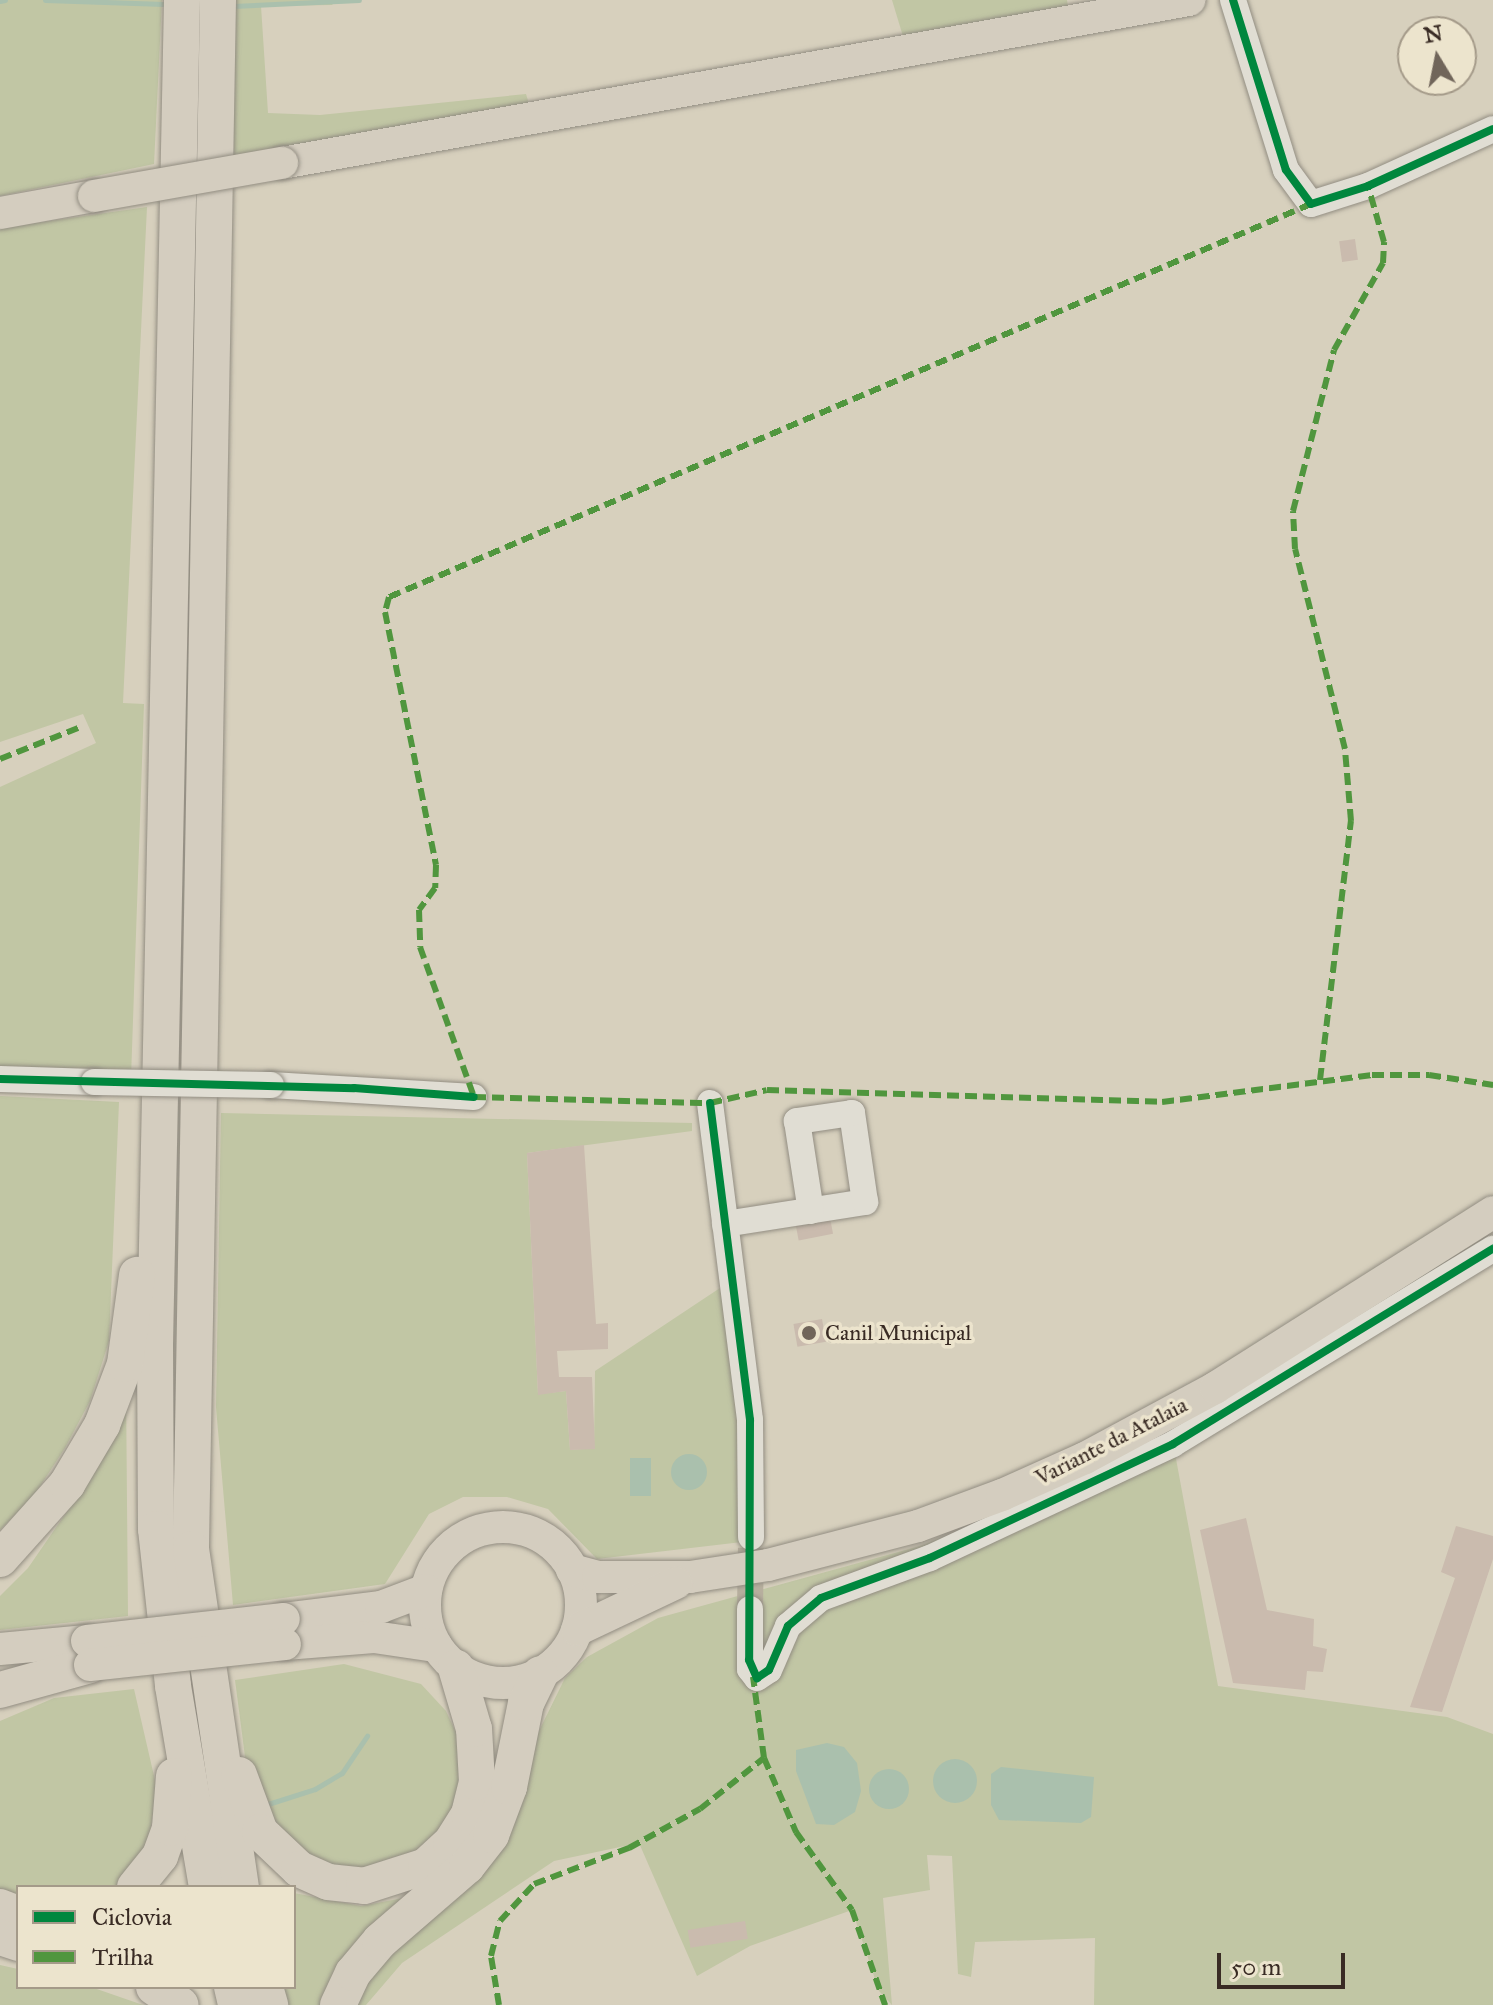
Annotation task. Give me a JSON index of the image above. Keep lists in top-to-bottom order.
{
  "streets": {
    "main road": ["Variante da Atalaia"]
  },
  "places": ["Canil Municipal"],
  "legend": ["Ciclovia", "Trilha"],
  "scale_bar": "50 m",
  "north": "top"
}
